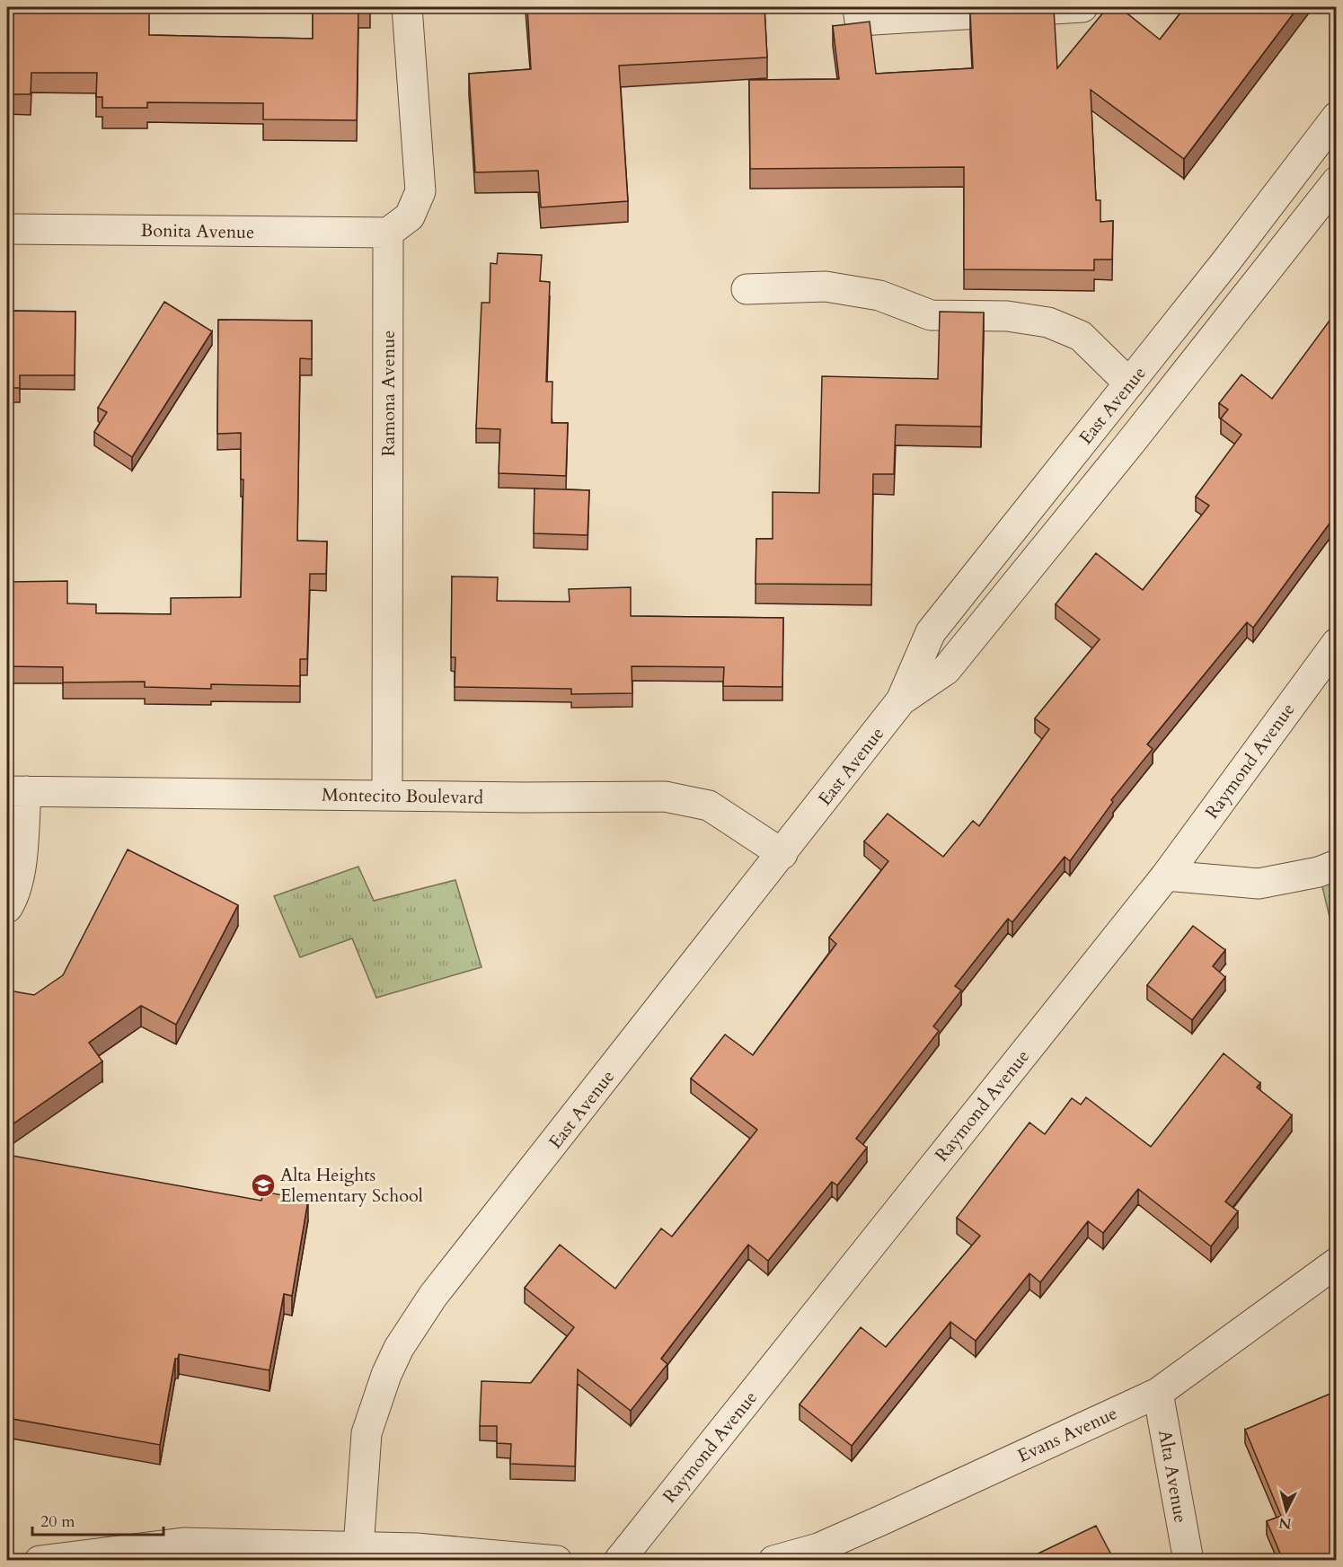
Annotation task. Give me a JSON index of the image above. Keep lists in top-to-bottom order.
{
  "streets": {
    "street": [
      "Bonita Avenue",
      "Ramona Avenue",
      "East Avenue",
      "Raymond Avenue",
      "Montecito Boulevard",
      "Evans Avenue",
      "Alta Avenue"
    ]
  },
  "crossings": [
    ["Bonita Avenue", "Ramona Avenue"],
    ["Ramona Avenue", "Montecito Boulevard"],
    ["East Avenue", "Montecito Boulevard"],
    ["Evans Avenue", "Alta Avenue"]
  ],
  "places": {
    "school or university": ["Alta Heights Elementary School"]
  },
  "scale_bar": "20 m",
  "north": "bottom"
}
